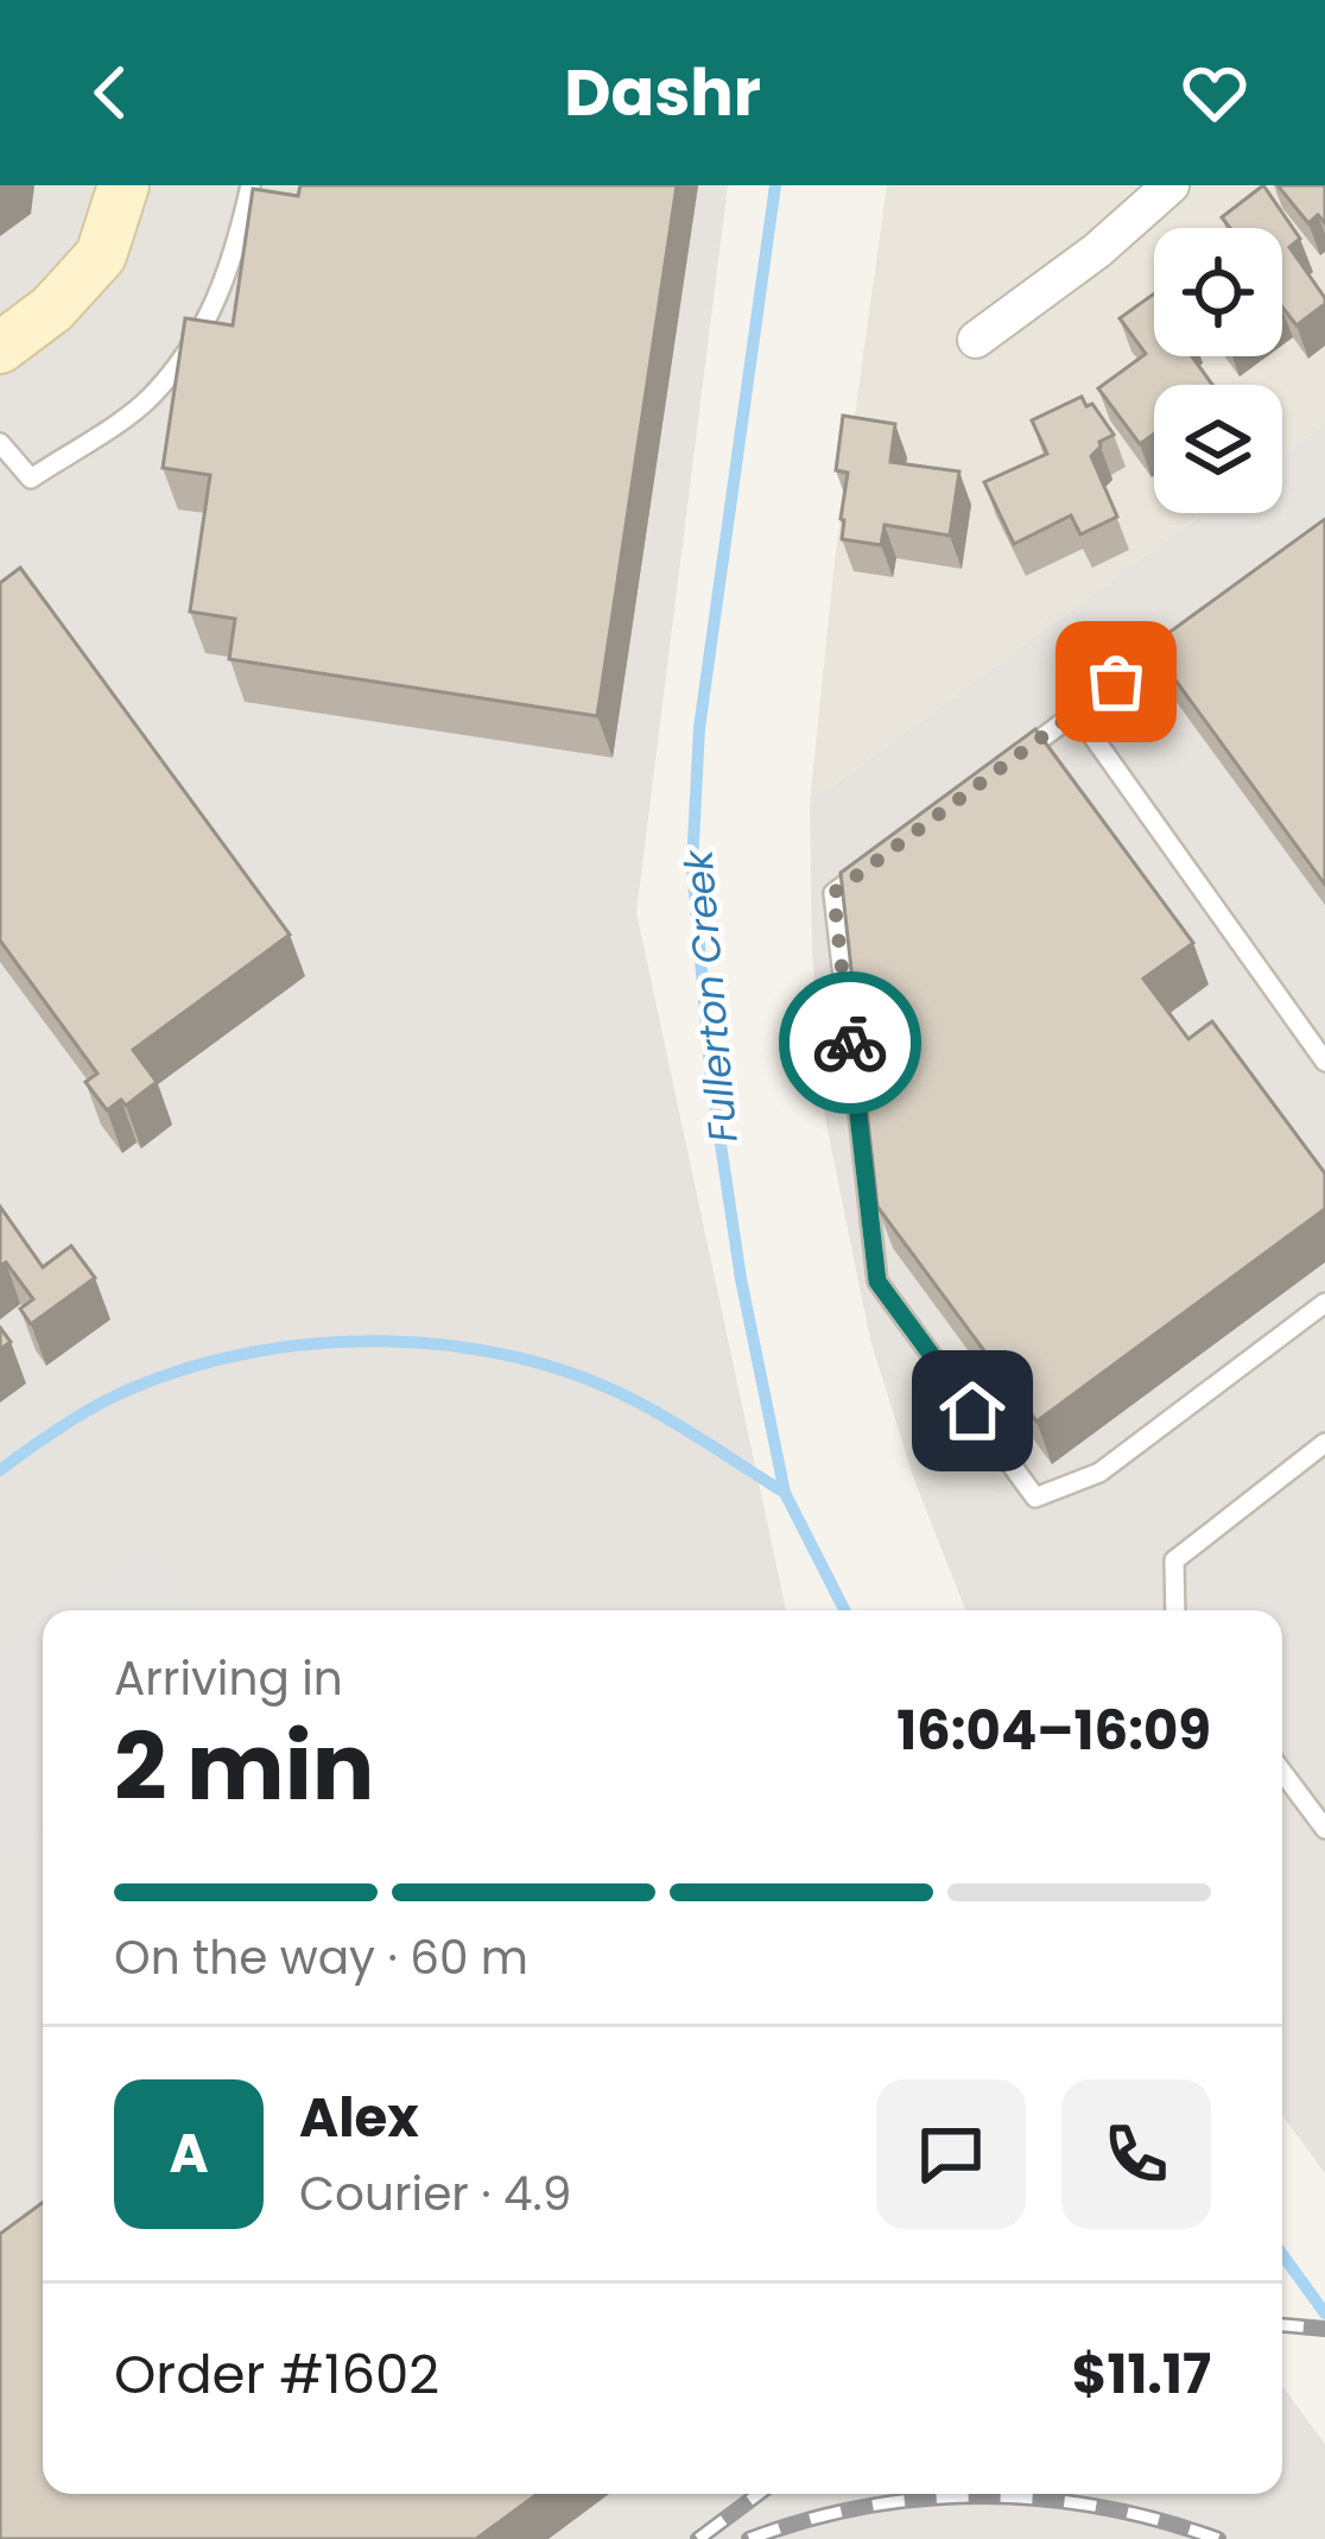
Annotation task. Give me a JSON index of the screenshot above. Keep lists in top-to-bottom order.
{
  "water": ["Fullerton Creek"],
  "page": {
    "header": "Dashr",
    "heading": ["2 min", "Arriving in", "16:04–16:09"],
    "panel": [
      "Alex",
      "Courier · 4.9",
      "Order #1602",
      "$11.17"
    ],
    "bar": "On the way · 60 m",
    "round": "A"
  }
}
